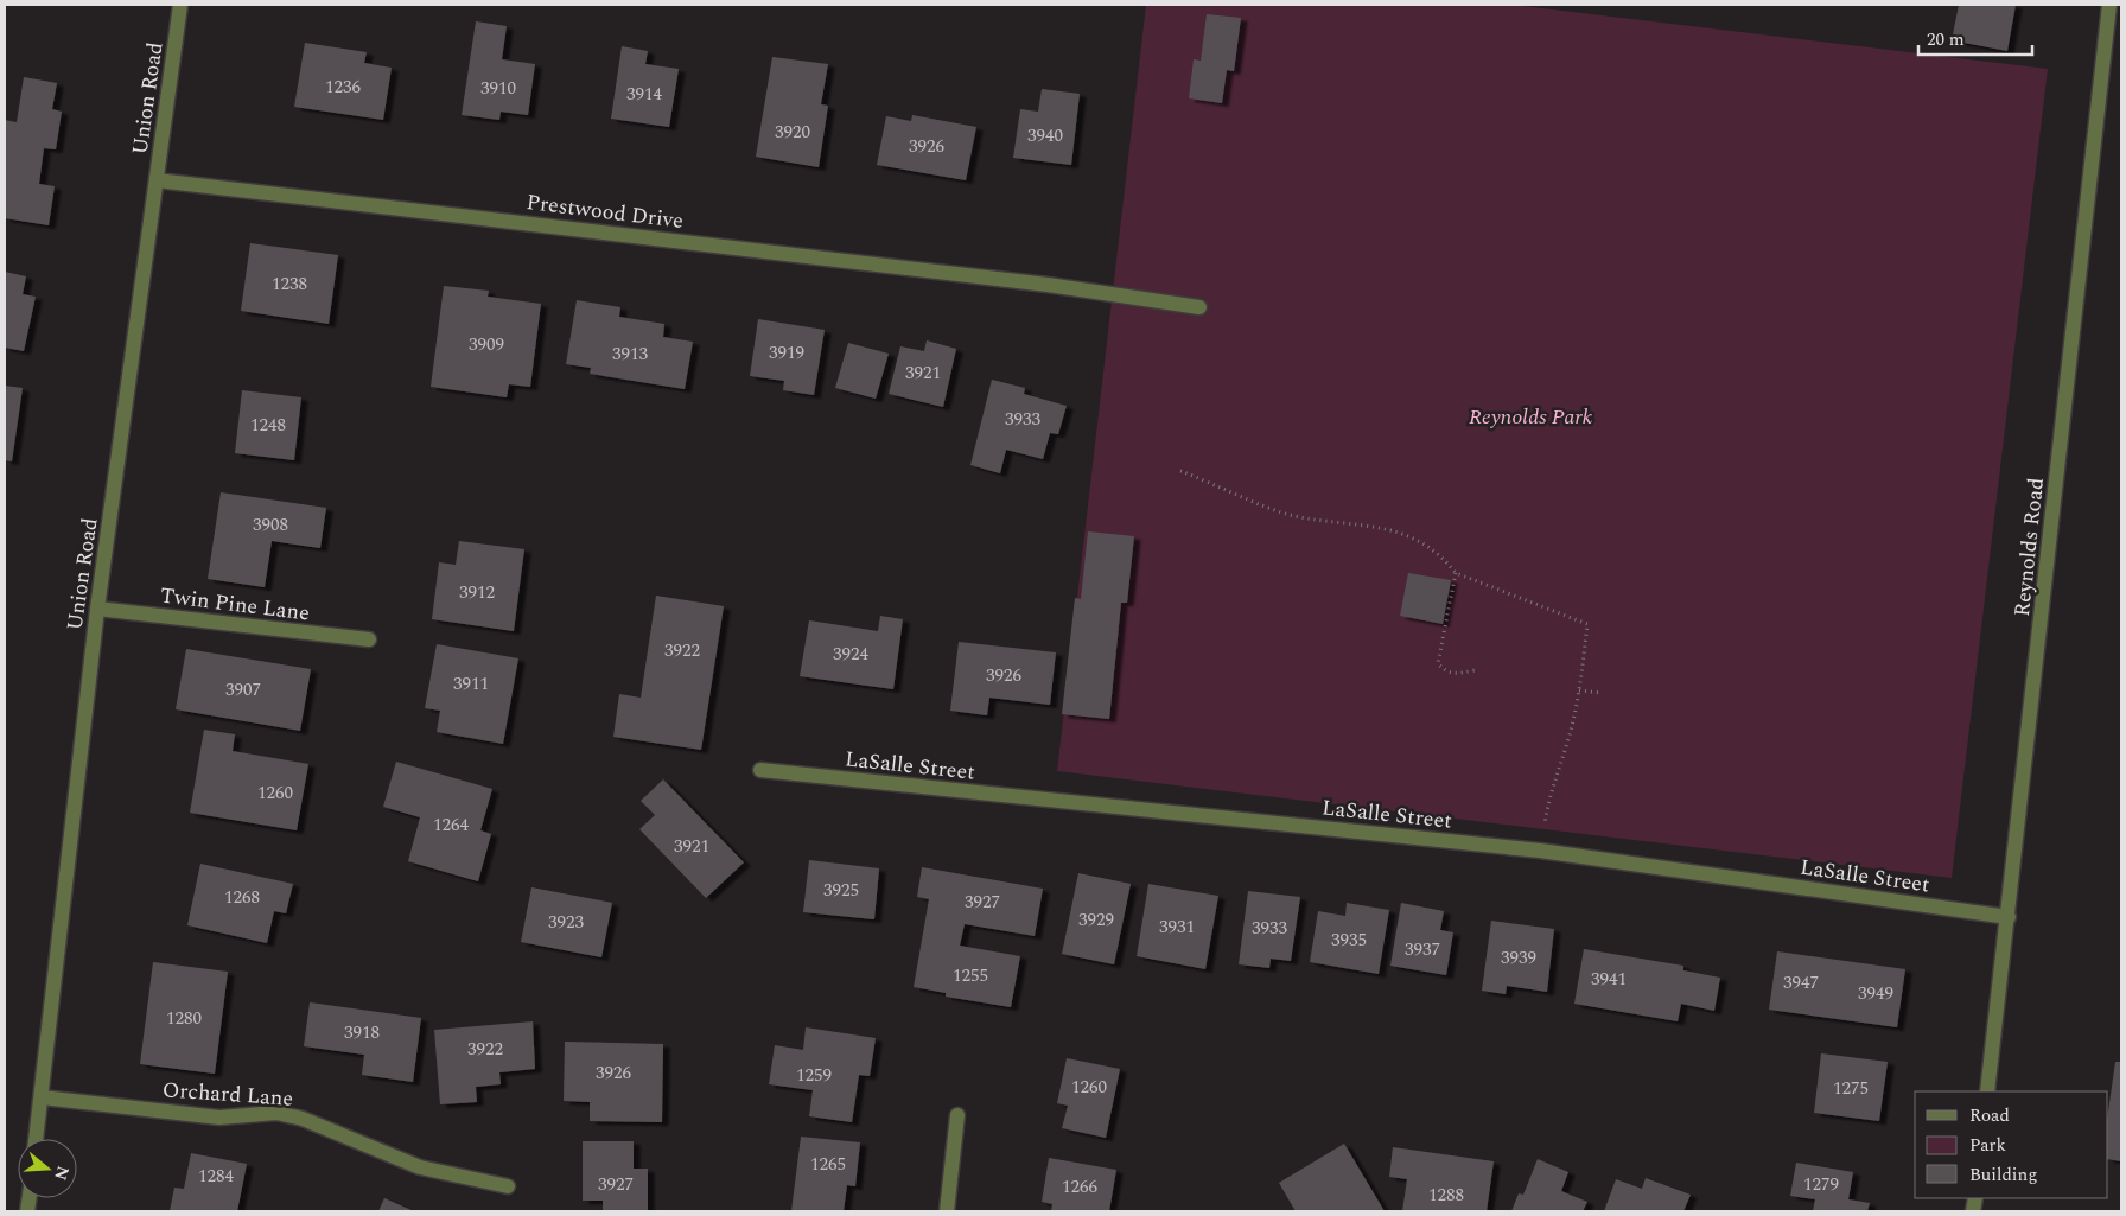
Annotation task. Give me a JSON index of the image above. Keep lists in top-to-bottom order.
{
  "streets": {
    "street": [
      "Union Road",
      "Prestwood Drive",
      "Reynolds Road",
      "Twin Pine Lane",
      "LaSalle Street",
      "Orchard Lane"
    ]
  },
  "crossings": [
    ["Union Road", "Prestwood Drive"],
    ["Union Road", "Twin Pine Lane"],
    ["Union Road", "Orchard Lane"],
    ["Reynolds Road", "LaSalle Street"]
  ],
  "parks": ["Reynolds Park"],
  "house_numbers": [
    "1236",
    "3910",
    "3914",
    "3920",
    "3940",
    "3926",
    "1238",
    "3909",
    "3919",
    "3913",
    "3921",
    "3933",
    "1248",
    "3908",
    "3912",
    "3922",
    "3924",
    "3926",
    "3911",
    "3907",
    "1260",
    "1264",
    "3921",
    "3925",
    "1268",
    "3927",
    "3929",
    "3923",
    "3931",
    "3933",
    "3935",
    "3937",
    "3939",
    "1255",
    "3941",
    "3947",
    "3949",
    "1280",
    "3918",
    "3922",
    "3926",
    "1259",
    "1260",
    "1275",
    "1265",
    "1284",
    "3927",
    "1279",
    "1266",
    "1288"
  ],
  "legend": ["Road", "Park", "Building"],
  "scale_bar": "20 m",
  "north": "right"
}
